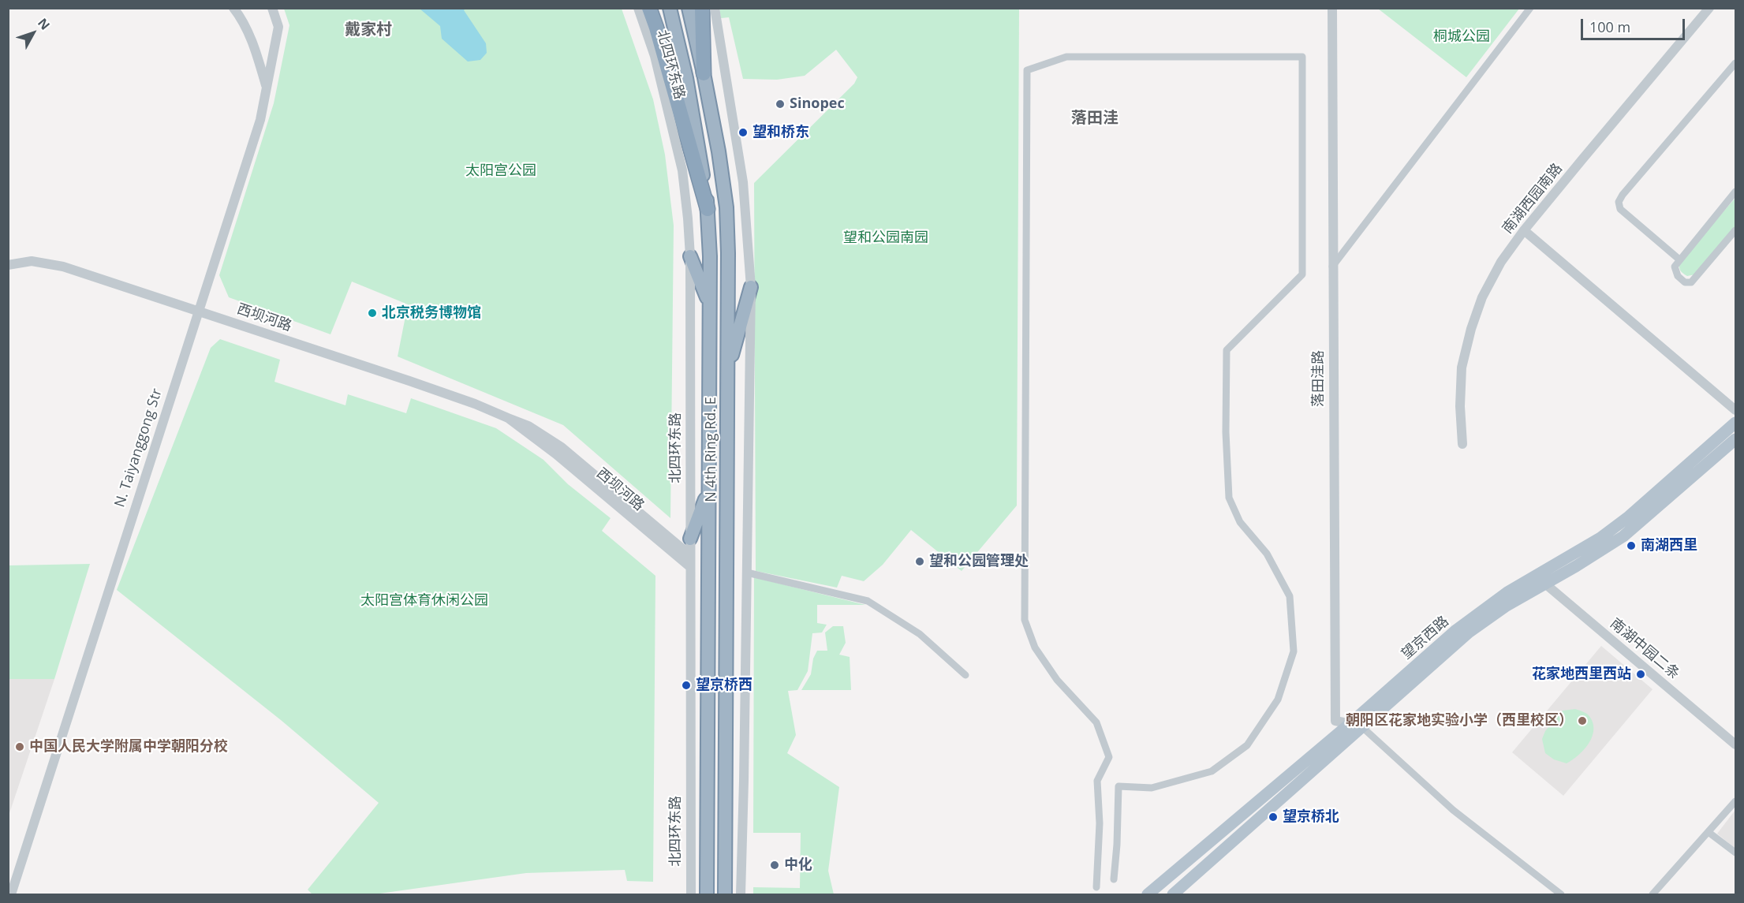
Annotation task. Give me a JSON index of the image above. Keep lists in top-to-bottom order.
{
  "streets": {
    "highway": ["N 4th Ring Rd. E"],
    "main road": ["望京西路"],
    "street": [
      "北四环东路",
      "南湖西园南路",
      "西坝河路",
      "落田洼路",
      "N. Taiyanggong Str",
      "南湖中园二条"
    ]
  },
  "crossings": [
    ["北四环东路", "西坝河路"],
    ["西坝河路", "N. Taiyanggong Str"],
    ["落田洼路", "望京西路"],
    ["望京西路", "南湖中园二条"]
  ],
  "districts": ["戴家村", "落田洼"],
  "parks": [
    "桐城公园",
    "太阳宫公园",
    "望和公园南园",
    "太阳宫体育休闲公园"
  ],
  "places": [
    "Sinopec",
    "望和桥东",
    "北京税务博物馆",
    "南湖西里",
    "望和公园管理处",
    "花家地西里西站",
    "望京桥西",
    "朝阳区花家地实验小学（西里校区）",
    "中国人民大学附属中学朝阳分校",
    "望京桥北",
    "中化"
  ],
  "scale_bar": "100 m",
  "north": "top right"
}
